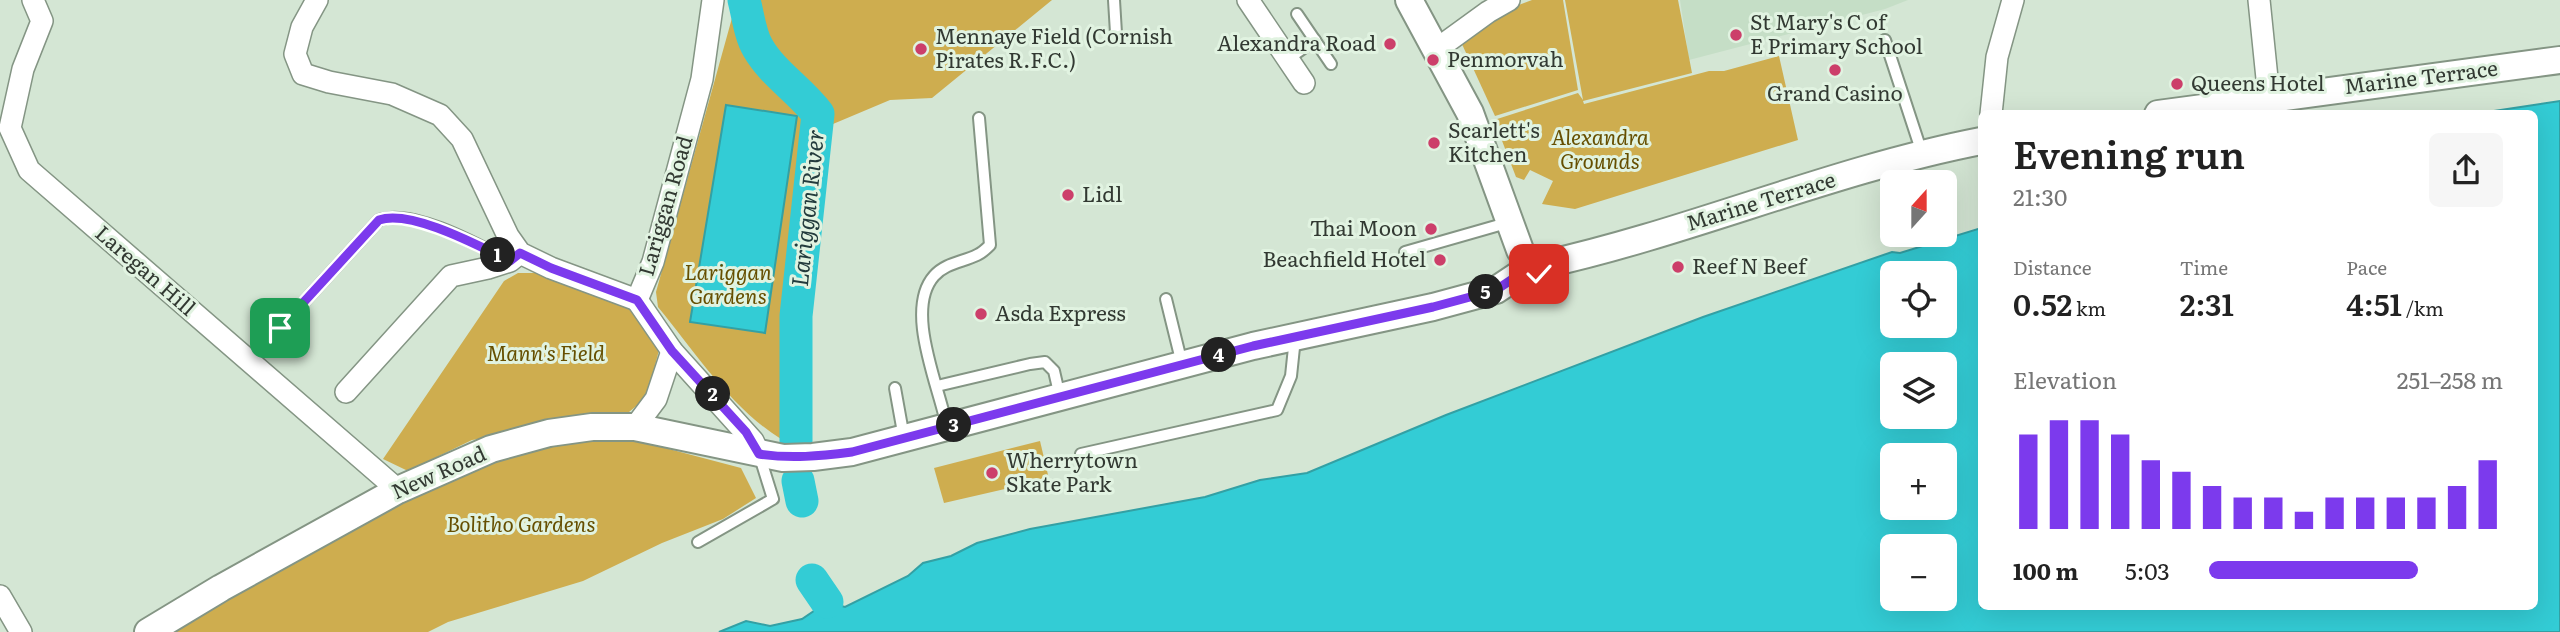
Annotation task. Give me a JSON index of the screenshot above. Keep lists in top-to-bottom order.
{
  "streets": {
    "street": [
      "Marine Terrace",
      "Lariggan Road",
      "Laregan Hill",
      "New Road"
    ]
  },
  "crossings": [
    ["Marine Terrace", "New Road"],
    ["Lariggan Road", "New Road"],
    ["Laregan Hill", "New Road"]
  ],
  "water": ["Lariggan River"],
  "parks": [
    "Alexandra Grounds",
    "Lariggan Gardens",
    "Mann's Field",
    "Bolitho Gardens"
  ],
  "places": [
    "St Mary's C of E Primary School",
    "Alexandra Road",
    "Mennaye Field (Cornish Pirates R.F.C.)",
    "Penmorvah",
    "Grand Casino",
    "Queens Hotel",
    "Scarlett's Kitchen",
    "Lidl",
    "Thai Moon",
    "Beachfield Hotel",
    "Reef N Beef",
    "Asda Express",
    "Wherrytown Skate Park"
  ],
  "north": "top",
  "page": {
    "heading": ["Evening run", "21:30"],
    "map_buttons": ["+", "−"],
    "stats": [
      ["Distance", "0.52 km"],
      ["Time", "2:31"],
      ["Pace", "4:51 /km"]
    ],
    "pins": [
      "1",
      "5",
      "4",
      "2",
      "3"
    ],
    "chart": ["Elevation", "251–258 m"],
    "list": [
      {
        "name": "100 m",
        "note": "5:03"
      }
    ]
  }
}
